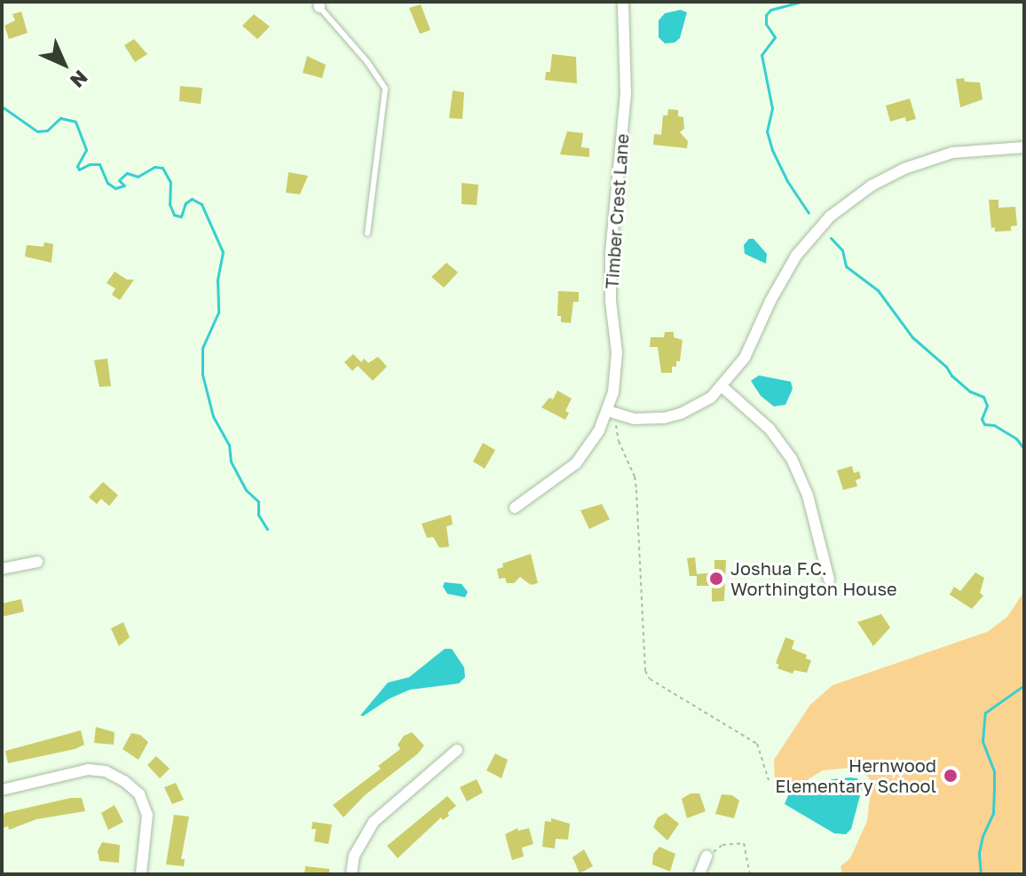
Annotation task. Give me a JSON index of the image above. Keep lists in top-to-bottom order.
{
  "streets": {
    "street": ["Timber Crest Lane"]
  },
  "places": ["Joshua F.C. Worthington House", "Hernwood Elementary School"],
  "north": "bottom right"
}
